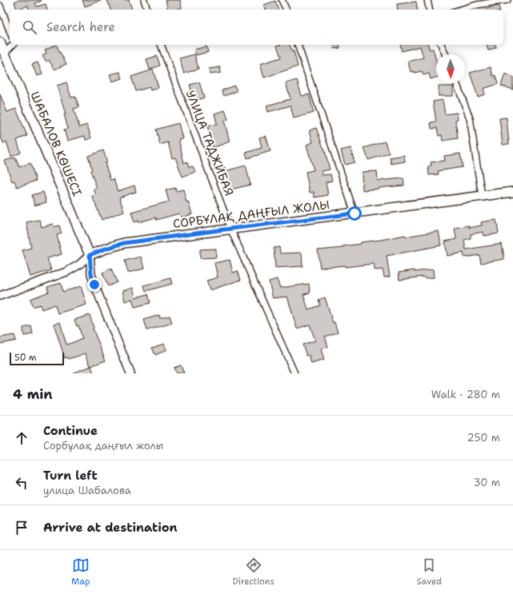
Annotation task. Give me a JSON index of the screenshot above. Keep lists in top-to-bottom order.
{
  "streets": {
    "main road": ["ШАБАЛОВ КӨШЕСІ", "СОРБҰЛАҚ ДАҢҒЫЛ ЖОЛЫ"],
    "street": ["УЛИЦА ТАДЖИБАЯ"]
  },
  "crossings": [
    ["УЛИЦА ТАДЖИБАЯ", "СОРБҰЛАҚ ДАҢҒЫЛ ЖОЛЫ"],
    ["ШАБАЛОВ КӨШЕСІ", "СОРБҰЛАҚ ДАҢҒЫЛ ЖОЛЫ"]
  ],
  "scale_bar": "50 m",
  "north": "bottom",
  "page": {
    "search": "Search here",
    "scale": "50 m",
    "heading": ["4 min", "Walk · 280 m"],
    "list": [
      ["Continue", "Сорбұлақ даңғыл жолы", "250 m"],
      ["Turn left", "улица Шабалова", "30 m"],
      "Arrive at destination"
    ],
    "nav": ["Map", "Directions", "Saved"]
  }
}
